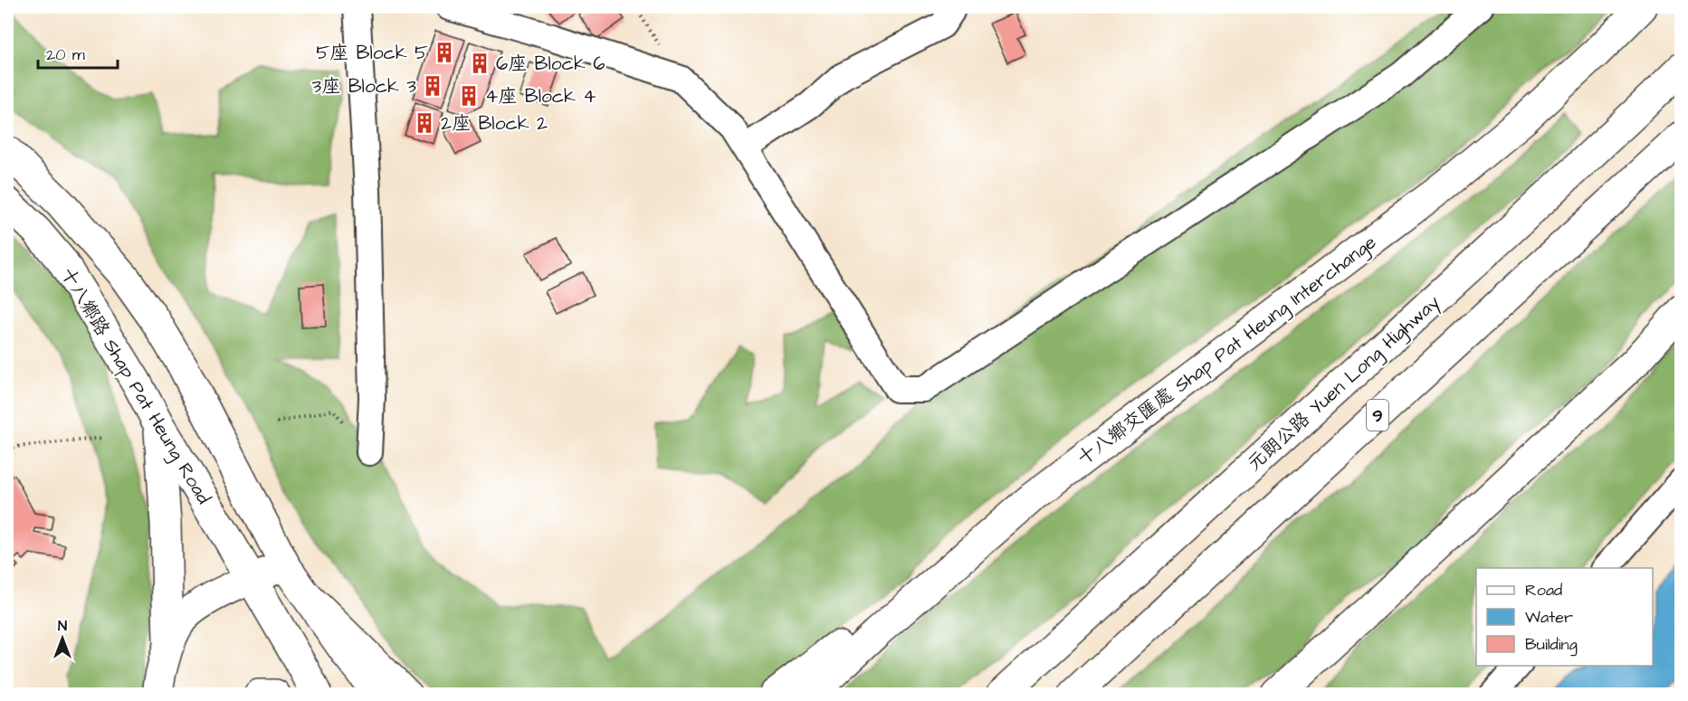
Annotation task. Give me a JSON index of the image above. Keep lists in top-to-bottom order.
{
  "streets": {
    "main road": [
      "十八鄉交匯處 Shap Pat Heung Interchange",
      "元朗公路 Yuen Long Highway",
      "十八鄉路 Shap Pat Heung Road",
      "9"
    ]
  },
  "places": {
    "building": [
      "5座 Block 5",
      "6座 Block 6",
      "3座 Block 3",
      "4座 Block 4",
      "2座 Block 2"
    ]
  },
  "legend": ["Road", "Water", "Building"],
  "scale_bar": "20 m",
  "north": "top"
}
